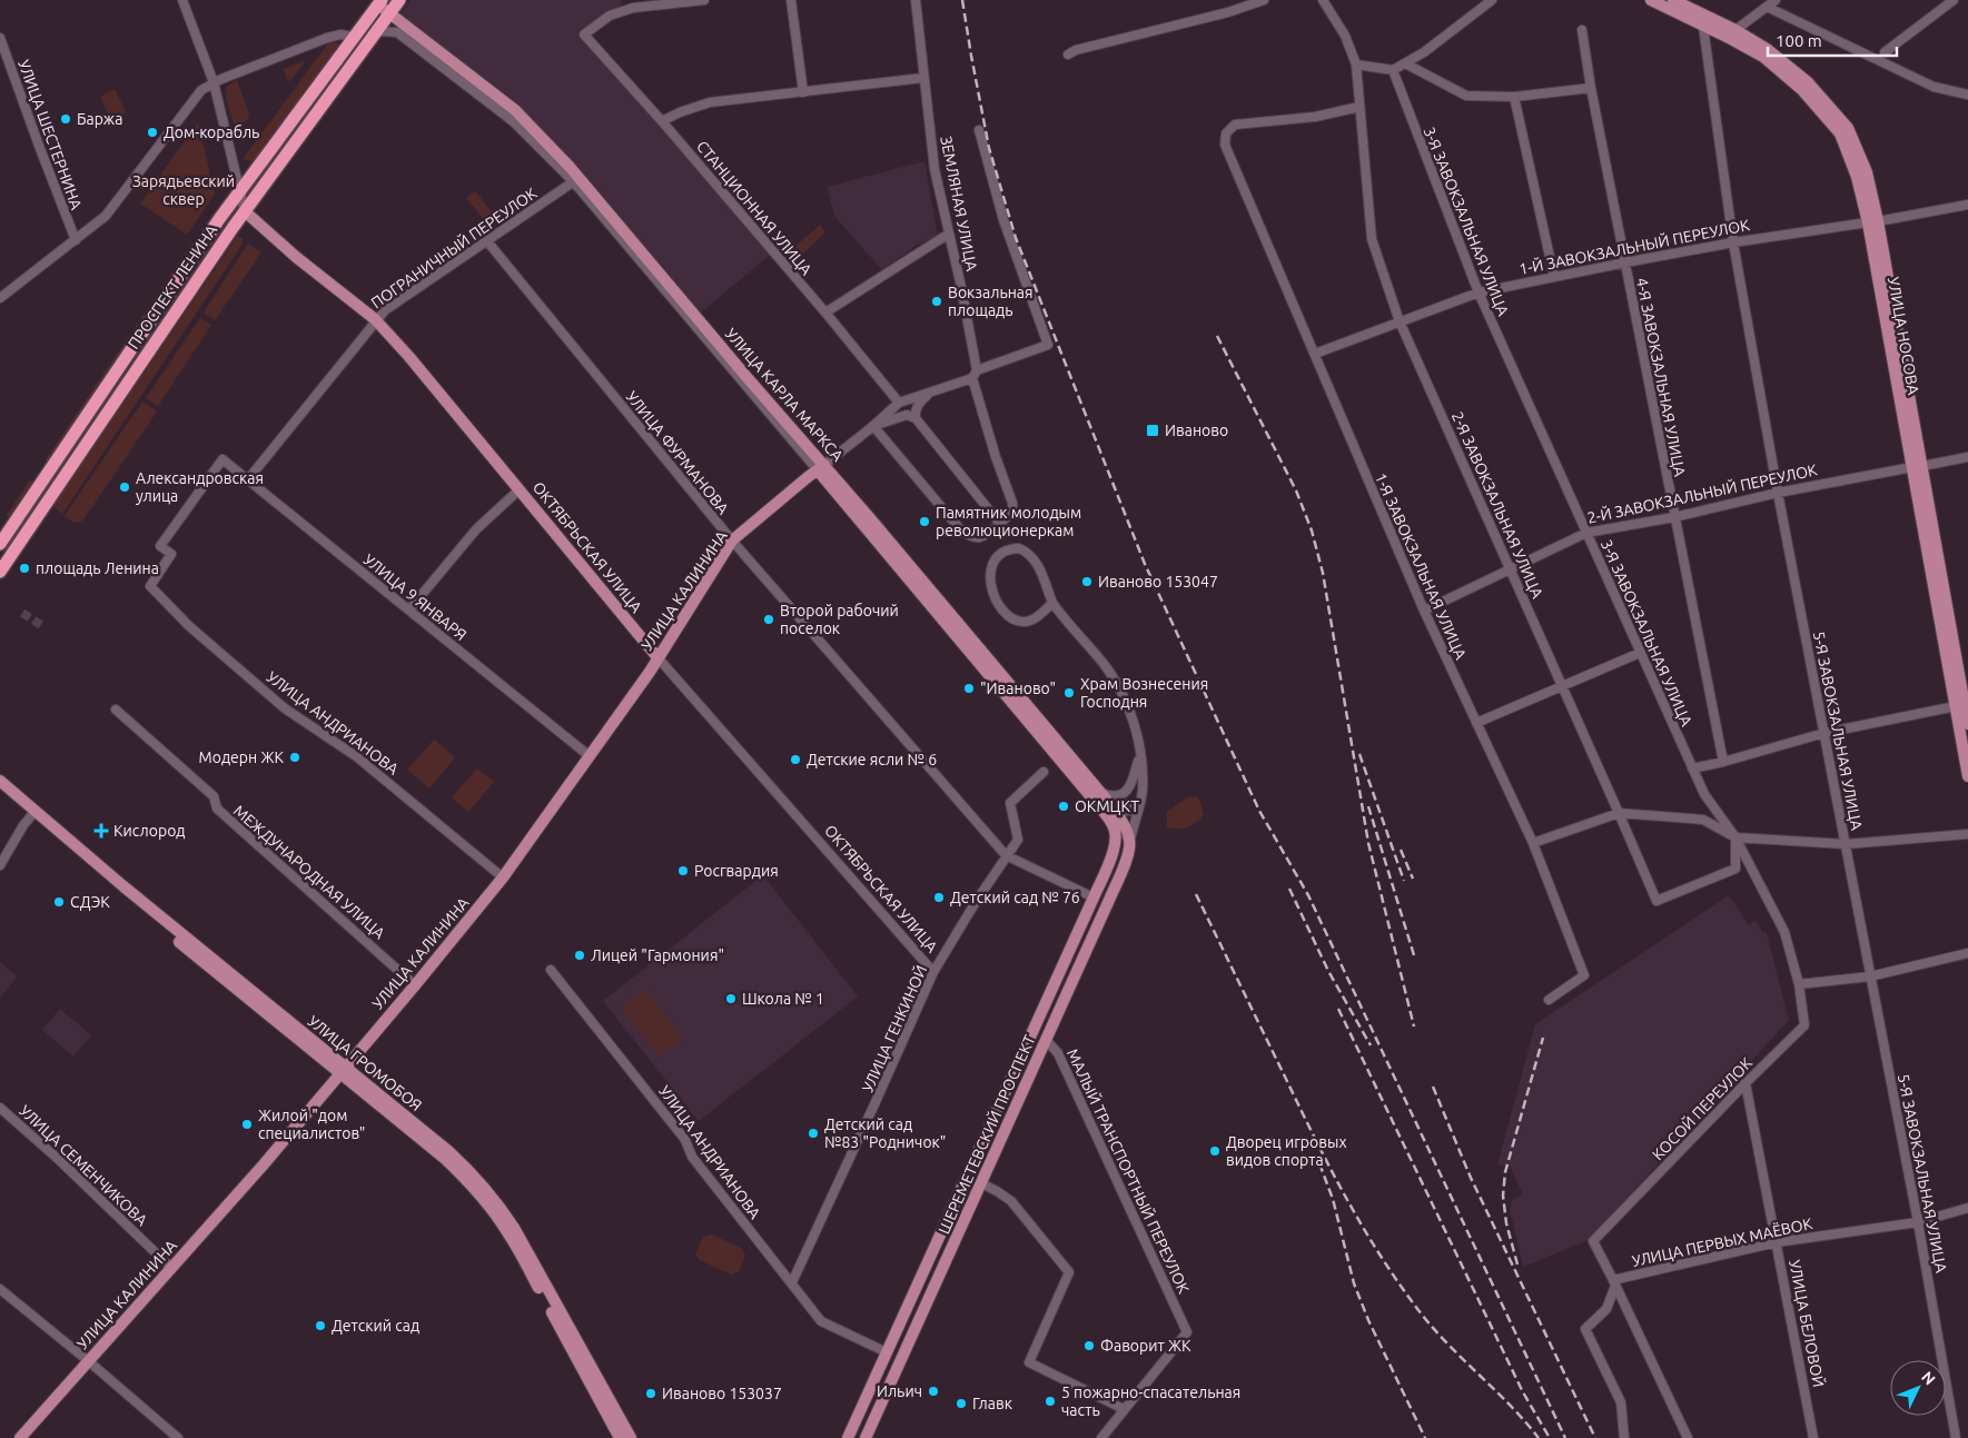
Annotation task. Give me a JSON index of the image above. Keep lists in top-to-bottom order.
{
  "streets": {
    "highway": ["ПРОСПЕКТ ЛЕНИНА"],
    "main road": [
      "УЛИЦА НОСОВА",
      "УЛИЦА КАРЛА МАРКСА",
      "ОКТЯБРЬСКАЯ УЛИЦА",
      "УЛИЦА КАЛИНИНА",
      "УЛИЦА ГРОМОБОЯ",
      "ШЕРЕМЕТЕВСКИЙ ПРОСПЕКТ",
      "МАЛЫЙ ТРАНСПОРТНЫЙ ПЕРЕУЛОК"
    ],
    "street": [
      "УЛИЦА ШЕСТЕРНИНА",
      "ЗЕМЛЯНАЯ УЛИЦА",
      "СТАНЦИОННАЯ УЛИЦА",
      "3-Я ЗАВОКЗАЛЬНАЯ УЛИЦА",
      "1-Й ЗАВОКЗАЛЬНЫЙ ПЕРЕУЛОК",
      "ПОГРАНИЧНЫЙ ПЕРЕУЛОК",
      "4-Я ЗАВОКЗАЛЬНАЯ УЛИЦА",
      "УЛИЦА ФУРМАНОВА",
      "2-Й ЗАВОКЗАЛЬНЫЙ ПЕРЕУЛОК",
      "2-Я ЗАВОКЗАЛЬНАЯ УЛИЦА",
      "1-Я ЗАВОКЗАЛЬНАЯ УЛИЦА",
      "УЛИЦА 9 ЯНВАРЯ",
      "УЛИЦА АНДРИАНОВА",
      "5-Я ЗАВОКЗАЛЬНАЯ УЛИЦА",
      "МЕЖДУНАРОДНАЯ УЛИЦА",
      "УЛИЦА ГЕНКИНОЙ",
      "КОСОЙ ПЕРЕУЛОК",
      "УЛИЦА СЕМЕНЧИКОВА",
      "УЛИЦА ПЕРВЫХ МАЁВОК",
      "УЛИЦА БЕЛОВОЙ"
    ]
  },
  "crossings": [
    ["3-Я ЗАВОКЗАЛЬНАЯ УЛИЦА", "1-Й ЗАВОКЗАЛЬНЫЙ ПЕРЕУЛОК"],
    ["3-Я ЗАВОКЗАЛЬНАЯ УЛИЦА", "2-Й ЗАВОКЗАЛЬНЫЙ ПЕРЕУЛОК"],
    ["3-Я ЗАВОКЗАЛЬНАЯ УЛИЦА", "2-Я ЗАВОКЗАЛЬНАЯ УЛИЦА"],
    ["3-Я ЗАВОКЗАЛЬНАЯ УЛИЦА", "КОСОЙ ПЕРЕУЛОК"],
    ["1-Й ЗАВОКЗАЛЬНЫЙ ПЕРЕУЛОК", "УЛИЦА НОСОВА"],
    ["1-Й ЗАВОКЗАЛЬНЫЙ ПЕРЕУЛОК", "4-Я ЗАВОКЗАЛЬНАЯ УЛИЦА"],
    ["1-Й ЗАВОКЗАЛЬНЫЙ ПЕРЕУЛОК", "2-Я ЗАВОКЗАЛЬНАЯ УЛИЦА"],
    ["1-Й ЗАВОКЗАЛЬНЫЙ ПЕРЕУЛОК", "1-Я ЗАВОКЗАЛЬНАЯ УЛИЦА"],
    ["1-Й ЗАВОКЗАЛЬНЫЙ ПЕРЕУЛОК", "5-Я ЗАВОКЗАЛЬНАЯ УЛИЦА"],
    ["ПОГРАНИЧНЫЙ ПЕРЕУЛОК", "УЛИЦА КАРЛА МАРКСА"],
    ["ПОГРАНИЧНЫЙ ПЕРЕУЛОК", "УЛИЦА ФУРМАНОВА"],
    ["ПОГРАНИЧНЫЙ ПЕРЕУЛОК", "ОКТЯБРЬСКАЯ УЛИЦА"],
    ["ПОГРАНИЧНЫЙ ПЕРЕУЛОК", "УЛИЦА 9 ЯНВАРЯ"],
    ["ПРОСПЕКТ ЛЕНИНА", "УЛИЦА КАРЛА МАРКСА"],
    ["ПРОСПЕКТ ЛЕНИНА", "ОКТЯБРЬСКАЯ УЛИЦА"],
    ["УЛИЦА НОСОВА", "2-Й ЗАВОКЗАЛЬНЫЙ ПЕРЕУЛОК"],
    ["УЛИЦА НОСОВА", "5-Я ЗАВОКЗАЛЬНАЯ УЛИЦА"],
    ["4-Я ЗАВОКЗАЛЬНАЯ УЛИЦА", "2-Й ЗАВОКЗАЛЬНЫЙ ПЕРЕУЛОК"],
    ["УЛИЦА КАРЛА МАРКСА", "УЛИЦА КАЛИНИНА"],
    ["УЛИЦА КАРЛА МАРКСА", "ШЕРЕМЕТЕВСКИЙ ПРОСПЕКТ"],
    ["УЛИЦА ФУРМАНОВА", "УЛИЦА КАЛИНИНА"],
    ["УЛИЦА ФУРМАНОВА", "УЛИЦА ГЕНКИНОЙ"],
    ["УЛИЦА ФУРМАНОВА", "ШЕРЕМЕТЕВСКИЙ ПРОСПЕКТ"],
    ["2-Й ЗАВОКЗАЛЬНЫЙ ПЕРЕУЛОК", "2-Я ЗАВОКЗАЛЬНАЯ УЛИЦА"],
    ["2-Й ЗАВОКЗАЛЬНЫЙ ПЕРЕУЛОК", "1-Я ЗАВОКЗАЛЬНАЯ УЛИЦА"],
    ["2-Й ЗАВОКЗАЛЬНЫЙ ПЕРЕУЛОК", "5-Я ЗАВОКЗАЛЬНАЯ УЛИЦА"],
    ["2-Я ЗАВОКЗАЛЬНАЯ УЛИЦА", "1-Я ЗАВОКЗАЛЬНАЯ УЛИЦА"],
    ["ОКТЯБРЬСКАЯ УЛИЦА", "УЛИЦА КАЛИНИНА"],
    ["ОКТЯБРЬСКАЯ УЛИЦА", "УЛИЦА ГЕНКИНОЙ"],
    ["УЛИЦА КАЛИНИНА", "УЛИЦА 9 ЯНВАРЯ"],
    ["УЛИЦА КАЛИНИНА", "УЛИЦА АНДРИАНОВА"],
    ["УЛИЦА КАЛИНИНА", "МЕЖДУНАРОДНАЯ УЛИЦА"],
    ["УЛИЦА КАЛИНИНА", "УЛИЦА ГРОМОБОЯ"],
    ["УЛИЦА КАЛИНИНА", "УЛИЦА СЕМЕНЧИКОВА"],
    ["УЛИЦА 9 ЯНВАРЯ", "УЛИЦА АНДРИАНОВА"],
    ["УЛИЦА АНДРИАНОВА", "УЛИЦА ГЕНКИНОЙ"],
    ["УЛИЦА АНДРИАНОВА", "ШЕРЕМЕТЕВСКИЙ ПРОСПЕКТ"],
    ["5-Я ЗАВОКЗАЛЬНАЯ УЛИЦА", "УЛИЦА ПЕРВЫХ МАЁВОК"],
    ["КОСОЙ ПЕРЕУЛОК", "УЛИЦА ПЕРВЫХ МАЁВОК"],
    ["КОСОЙ ПЕРЕУЛОК", "УЛИЦА БЕЛОВОЙ"],
    ["ШЕРЕМЕТЕВСКИЙ ПРОСПЕКТ", "МАЛЫЙ ТРАНСПОРТНЫЙ ПЕРЕУЛОК"],
    ["УЛИЦА ПЕРВЫХ МАЁВОК", "УЛИЦА БЕЛОВОЙ"]
  ],
  "parks": ["Зарядьевский сквер"],
  "places": {
    "other": [
      "Баржа",
      "Дом-корабль",
      "Вокзальная площадь",
      "Александровская улица",
      "Памятник молодым революционеркам",
      "площадь Ленина",
      "Иваново 153047",
      "Второй рабочий поселок",
      "\"Иваново\"",
      "Храм Вознесения Господня",
      "Модерн ЖК",
      "Детские ясли № 6",
      "ОКМЦКТ",
      "Росгвардия",
      "Детский сад № 76",
      "СДЭК",
      "Лицей \"Гармония\"",
      "Школа № 1",
      "Жилой \"дом специалистов\"",
      "Детский сад №83 \"Родничок\"",
      "Дворец игровых видов спорта",
      "Детский сад",
      "Фаворит ЖК",
      "Ильич",
      "Иваново 153037",
      "5 пожарно-спасательная часть",
      "Главк"
    ],
    "transit": ["Иваново"],
    "health": ["Кислород"]
  },
  "scale_bar": "100 m",
  "north": "top right"
}
